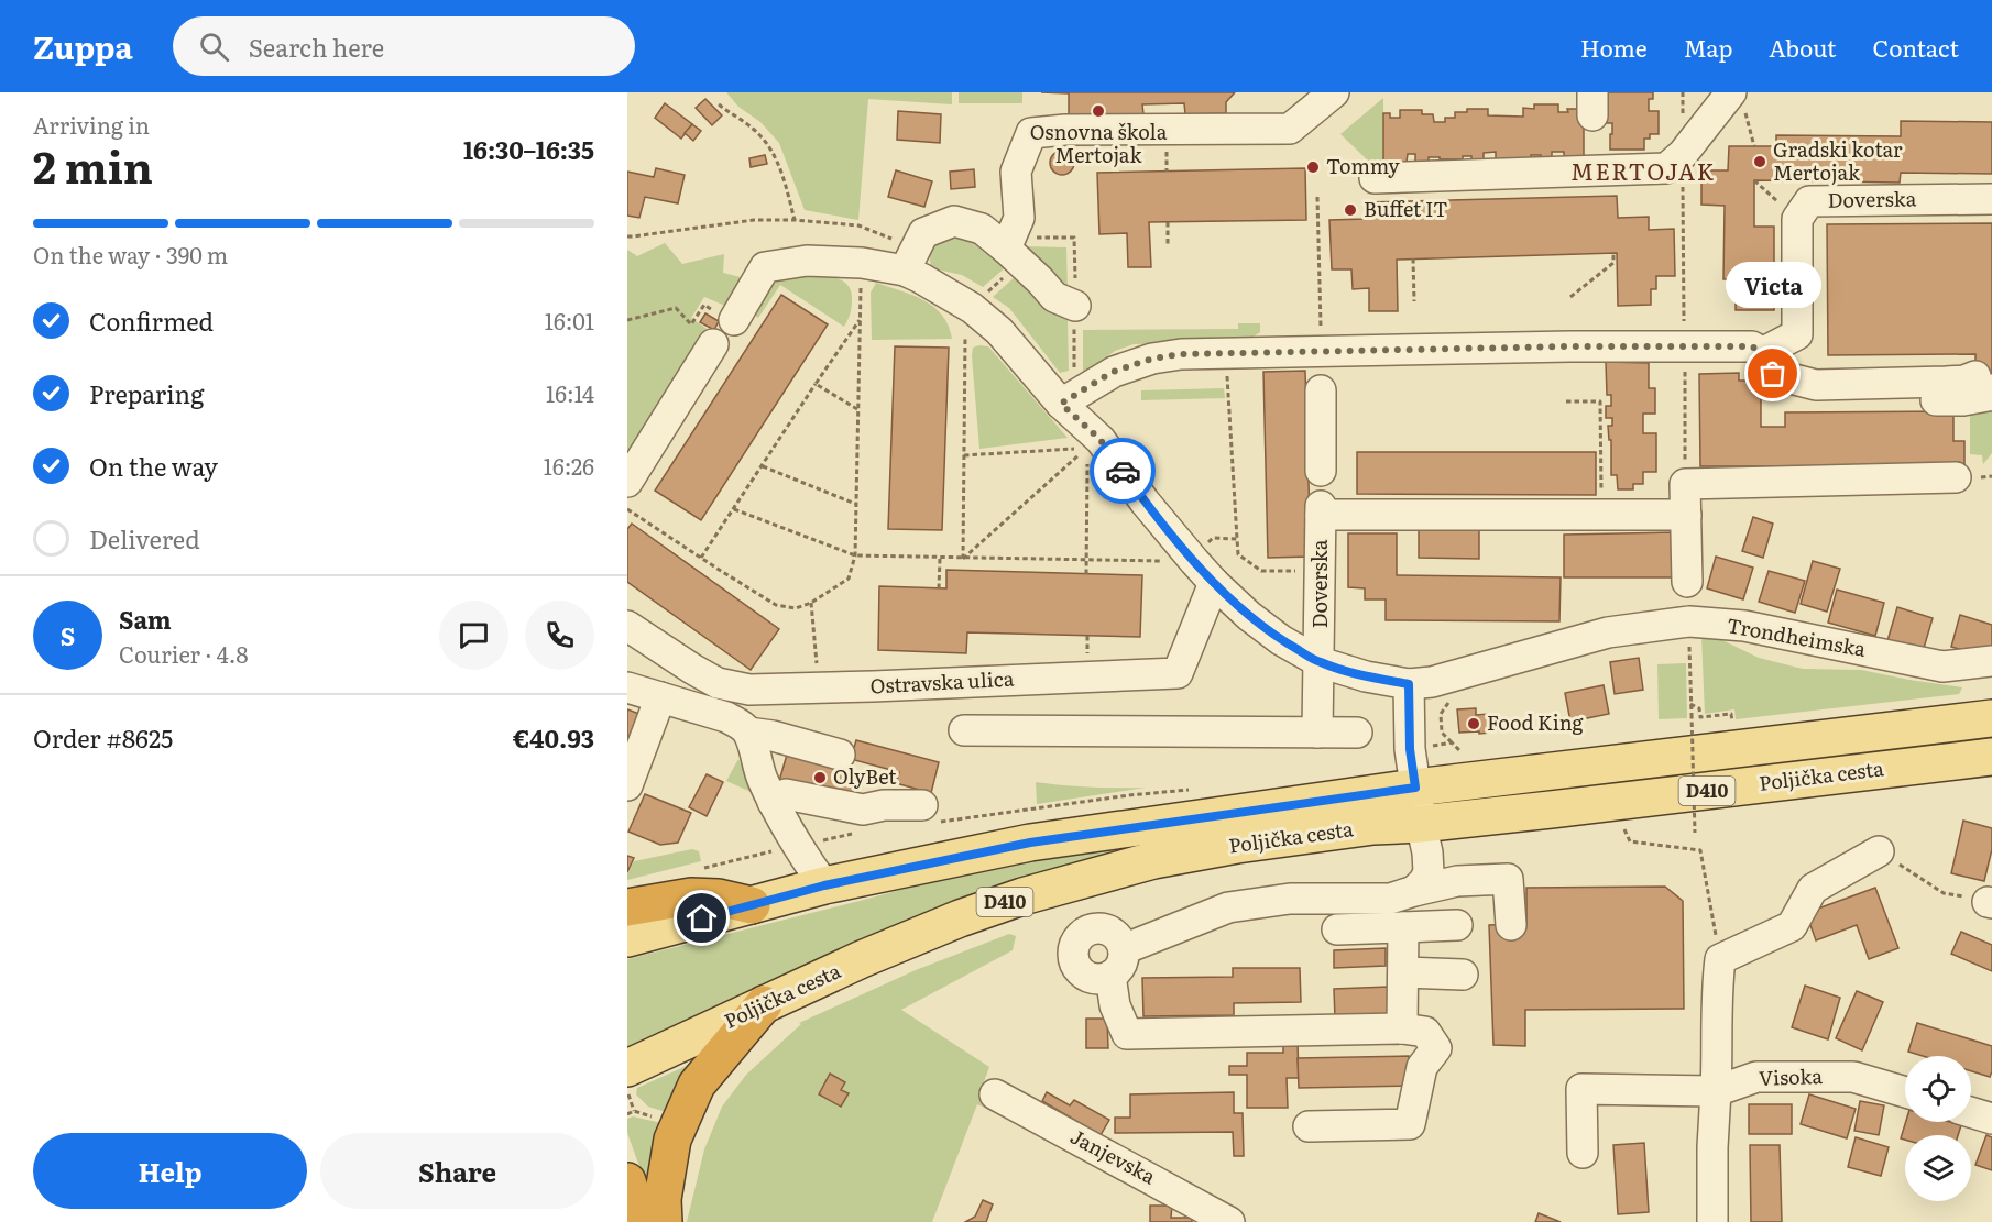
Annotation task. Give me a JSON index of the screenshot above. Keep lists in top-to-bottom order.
{
  "streets": {
    "main road": ["Poljička cesta", "D410"],
    "street": [
      "Doverska",
      "Trondheimska",
      "Ostravska ulica",
      "Visoka",
      "Janjevska"
    ]
  },
  "districts": ["MERTOJAK"],
  "places": [
    "Osnovna škola Mertojak",
    "Gradski kotar Mertojak",
    "Tommy",
    "Buffet IT",
    "Victa",
    "Food King",
    "OlyBet"
  ],
  "page": {
    "header": "Zuppa",
    "search": "Search here",
    "nav": [
      "Home",
      "Map",
      "About",
      "Contact"
    ],
    "heading": ["2 min", "Arriving in", "16:30–16:35"],
    "panel": [
      "Sam",
      "Courier · 4.8",
      "Order #8625",
      "€40.93"
    ],
    "bar": "On the way · 390 m",
    "bubble": "Victa",
    "list": [
      ["Confirmed", "16:01"],
      ["Preparing", "16:14"],
      ["On the way", "16:26"],
      "Delivered"
    ],
    "round": "S",
    "buttons": ["Help", "Share"]
  }
}
